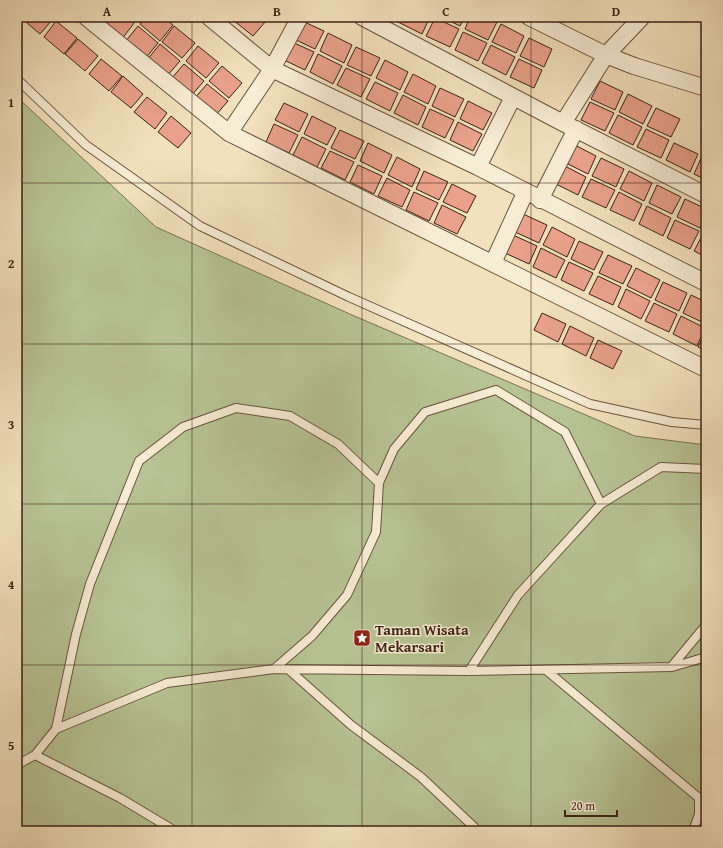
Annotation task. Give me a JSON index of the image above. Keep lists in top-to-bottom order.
{
  "places": {
    "place": ["Taman Wisata Mekarsari"]
  },
  "scale_bar": "20 m",
  "grid": {
    "columns": [
      "A",
      "B",
      "C",
      "D"
    ],
    "rows": [
      "1",
      "2",
      "3",
      "4",
      "5"
    ]
  }
}
